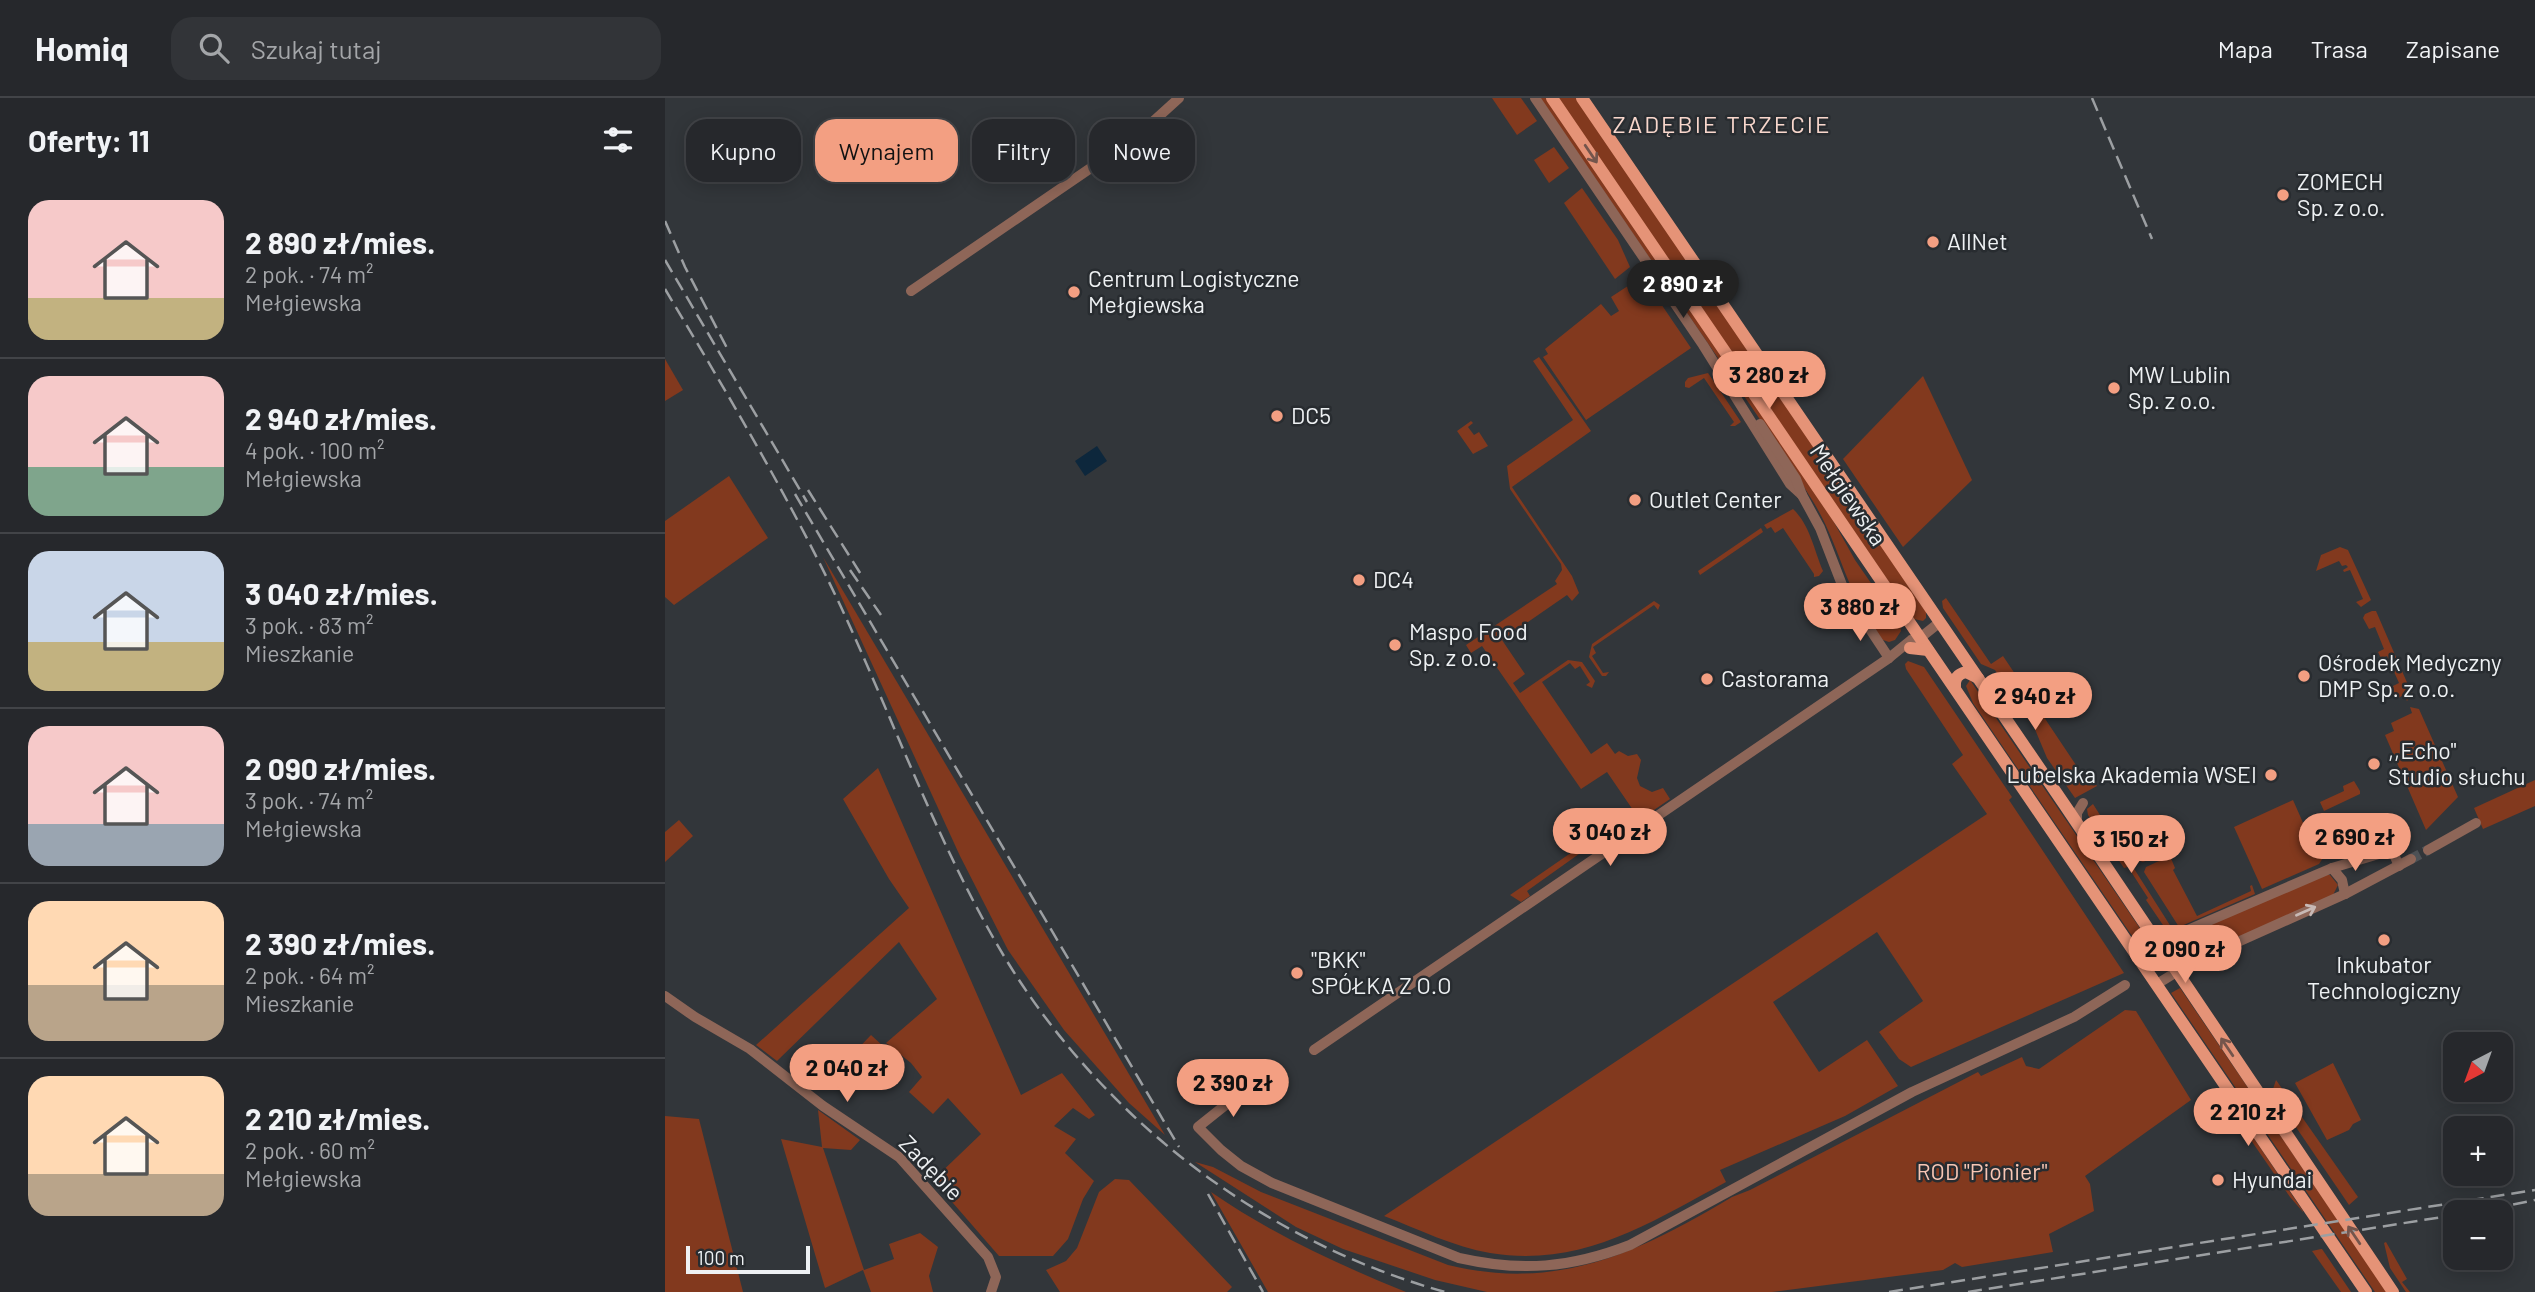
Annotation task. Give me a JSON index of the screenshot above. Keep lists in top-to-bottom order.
{
  "streets": {
    "main road": ["Mełgiewska"],
    "street": ["Zadębie"]
  },
  "districts": ["ZADĘBIE TRZECIE"],
  "parks": ["ROD \"Pionier\""],
  "places": [
    "ZOMECH Sp. z o.o.",
    "AllNet",
    "Centrum Logistyczne Mełgiewska",
    "MW Lublin Sp. z o.o.",
    "DC5",
    "Outlet Center",
    "DC4",
    "Maspo Food Sp. z o.o.",
    "Ośrodek Medyczny DMP Sp. z o.o.",
    "Castorama",
    ",,Echo'' Studio słuchu",
    "Lubelska Akademia WSEI",
    "Inkubator Technologiczny",
    "\"BKK\" SPÓŁKA Z O.O",
    "Hyundai"
  ],
  "scale_bar": "100 m",
  "north": "bottom left",
  "page": {
    "header": "Homiq",
    "search": "Szukaj tutaj",
    "nav": ["Mapa", "Trasa", "Zapisane"],
    "heading": "Oferty: 11",
    "chip": [
      "Kupno",
      "Wynajem",
      "Filtry",
      "Nowe"
    ],
    "list": [
      {
        "name": "2 890 zł/mies.",
        "note": "2 pok. · 74 m² · Mełgiewska"
      },
      {
        "name": "2 940 zł/mies.",
        "note": "4 pok. · 100 m² · Mełgiewska"
      },
      {
        "name": "3 040 zł/mies.",
        "note": "3 pok. · 83 m² · Mieszkanie"
      },
      {
        "name": "2 090 zł/mies.",
        "note": "3 pok. · 74 m² · Mełgiewska"
      },
      {
        "name": "2 390 zł/mies.",
        "note": "2 pok. · 64 m² · Mieszkanie"
      },
      {
        "name": "2 210 zł/mies.",
        "note": "2 pok. · 60 m² · Mełgiewska"
      }
    ],
    "price": [
      "2 890 zł",
      "3 280 zł",
      "3 880 zł",
      "2 940 zł",
      "3 040 zł",
      "2 690 zł",
      "3 150 zł",
      "2 090 zł",
      "2 040 zł",
      "2 390 zł",
      "2 210 zł"
    ],
    "map_buttons": ["+", "−"],
    "scale": "100 m"
  }
}
